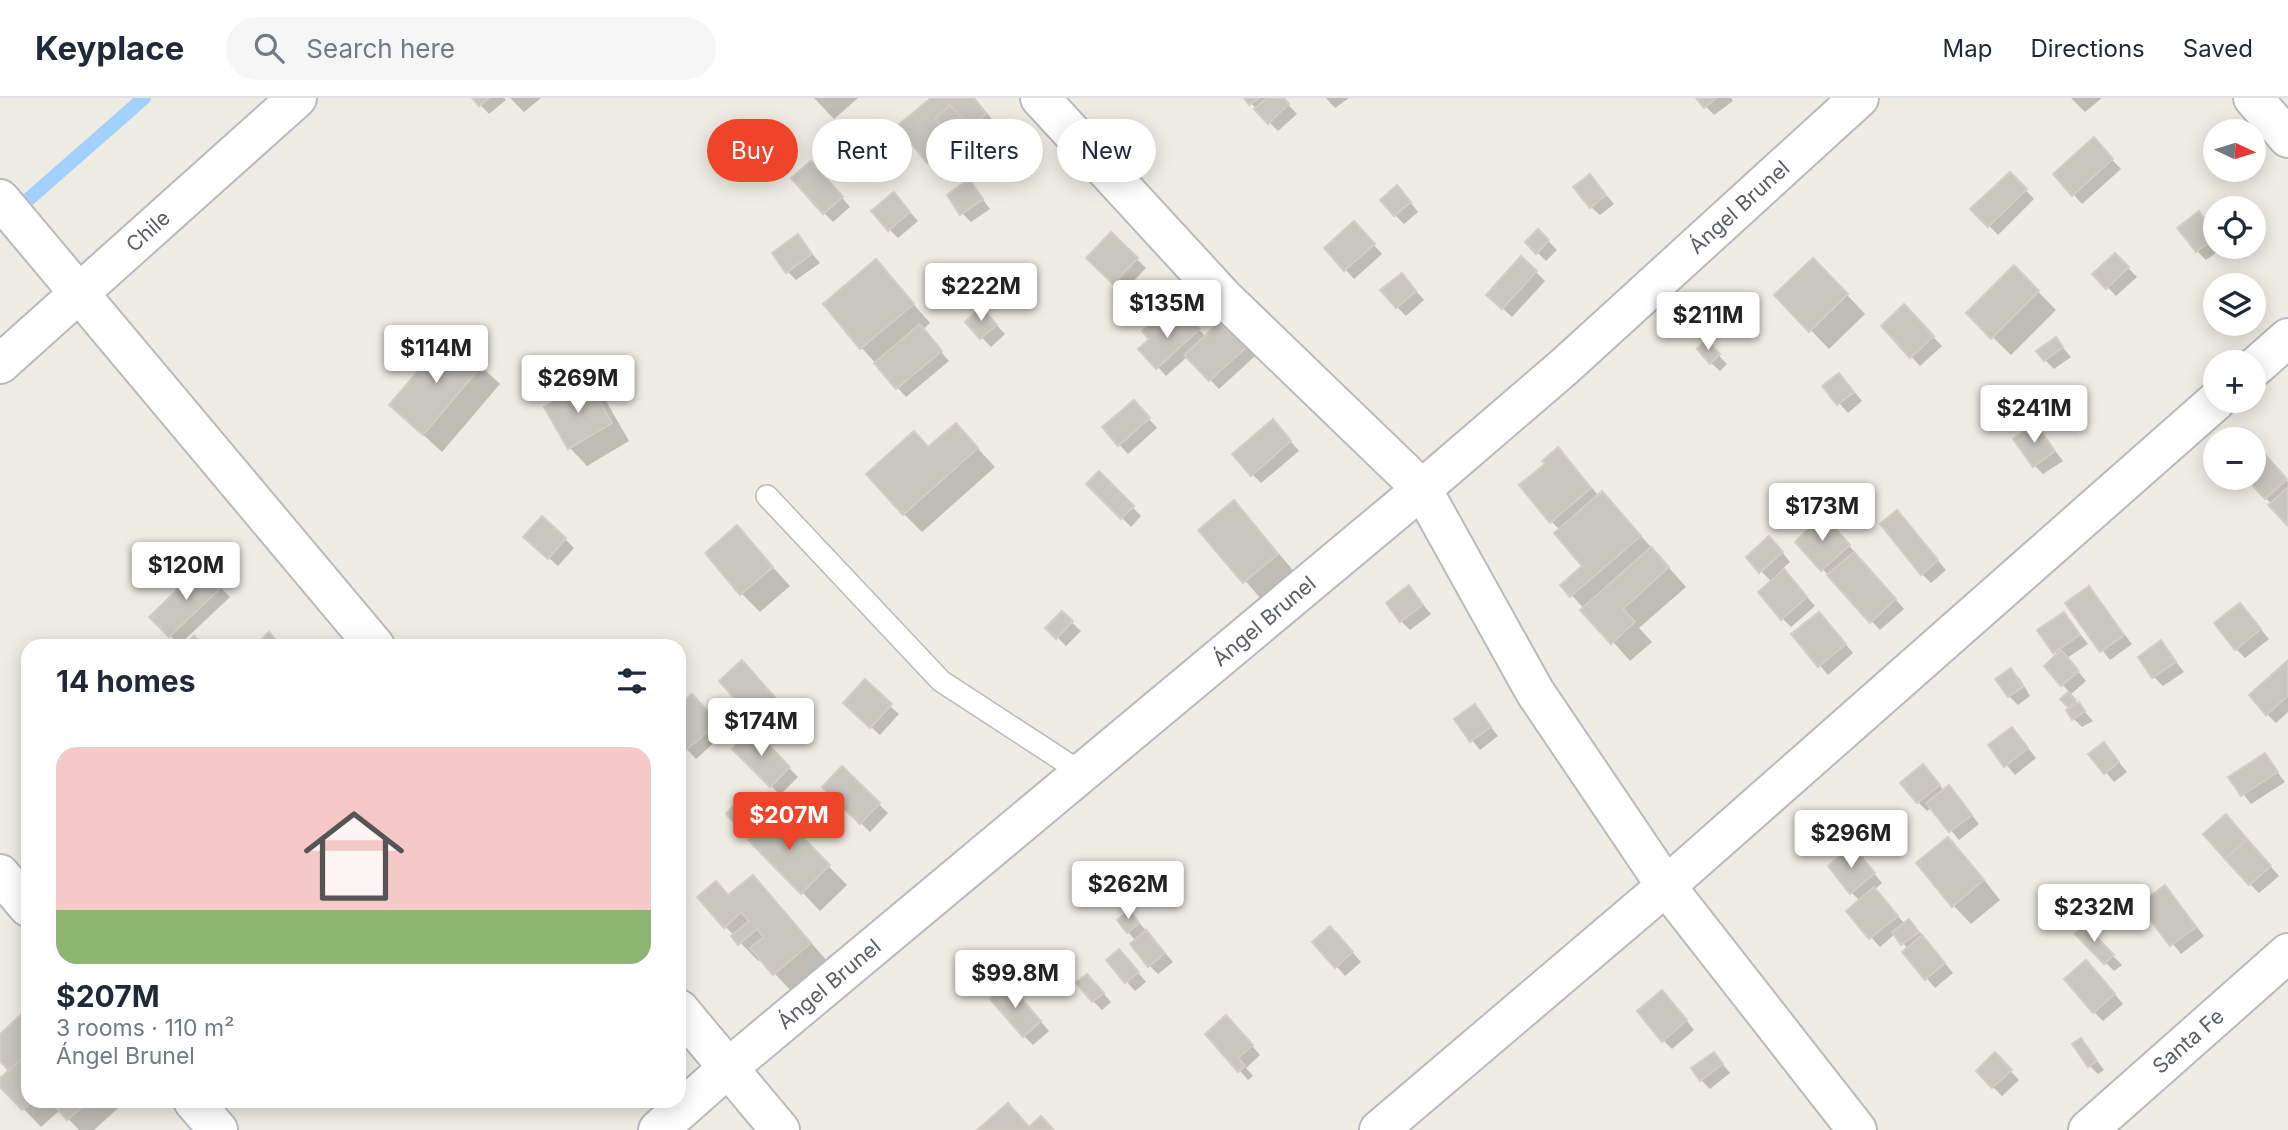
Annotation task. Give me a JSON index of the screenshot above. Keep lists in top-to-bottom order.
{
  "streets": {
    "street": ["Ángel Brunel", "Chile", "Santa Fe"]
  },
  "north": "right",
  "page": {
    "header": "Keyplace",
    "search": "Search here",
    "nav": ["Map", "Directions", "Saved"],
    "map_buttons": ["+", "−"],
    "chip": [
      "Buy",
      "Rent",
      "Filters",
      "New"
    ],
    "price": [
      "$222M",
      "$135M",
      "$211M",
      "$114M",
      "$269M",
      "$241M",
      "$173M",
      "$120M",
      "$174M",
      "$207M",
      "$296M",
      "$262M",
      "$232M",
      "$99.8M"
    ],
    "heading": "14 homes",
    "list": [
      {
        "name": "$207M",
        "note": "3 rooms · 110 m² · Ángel Brunel"
      }
    ]
  }
}
